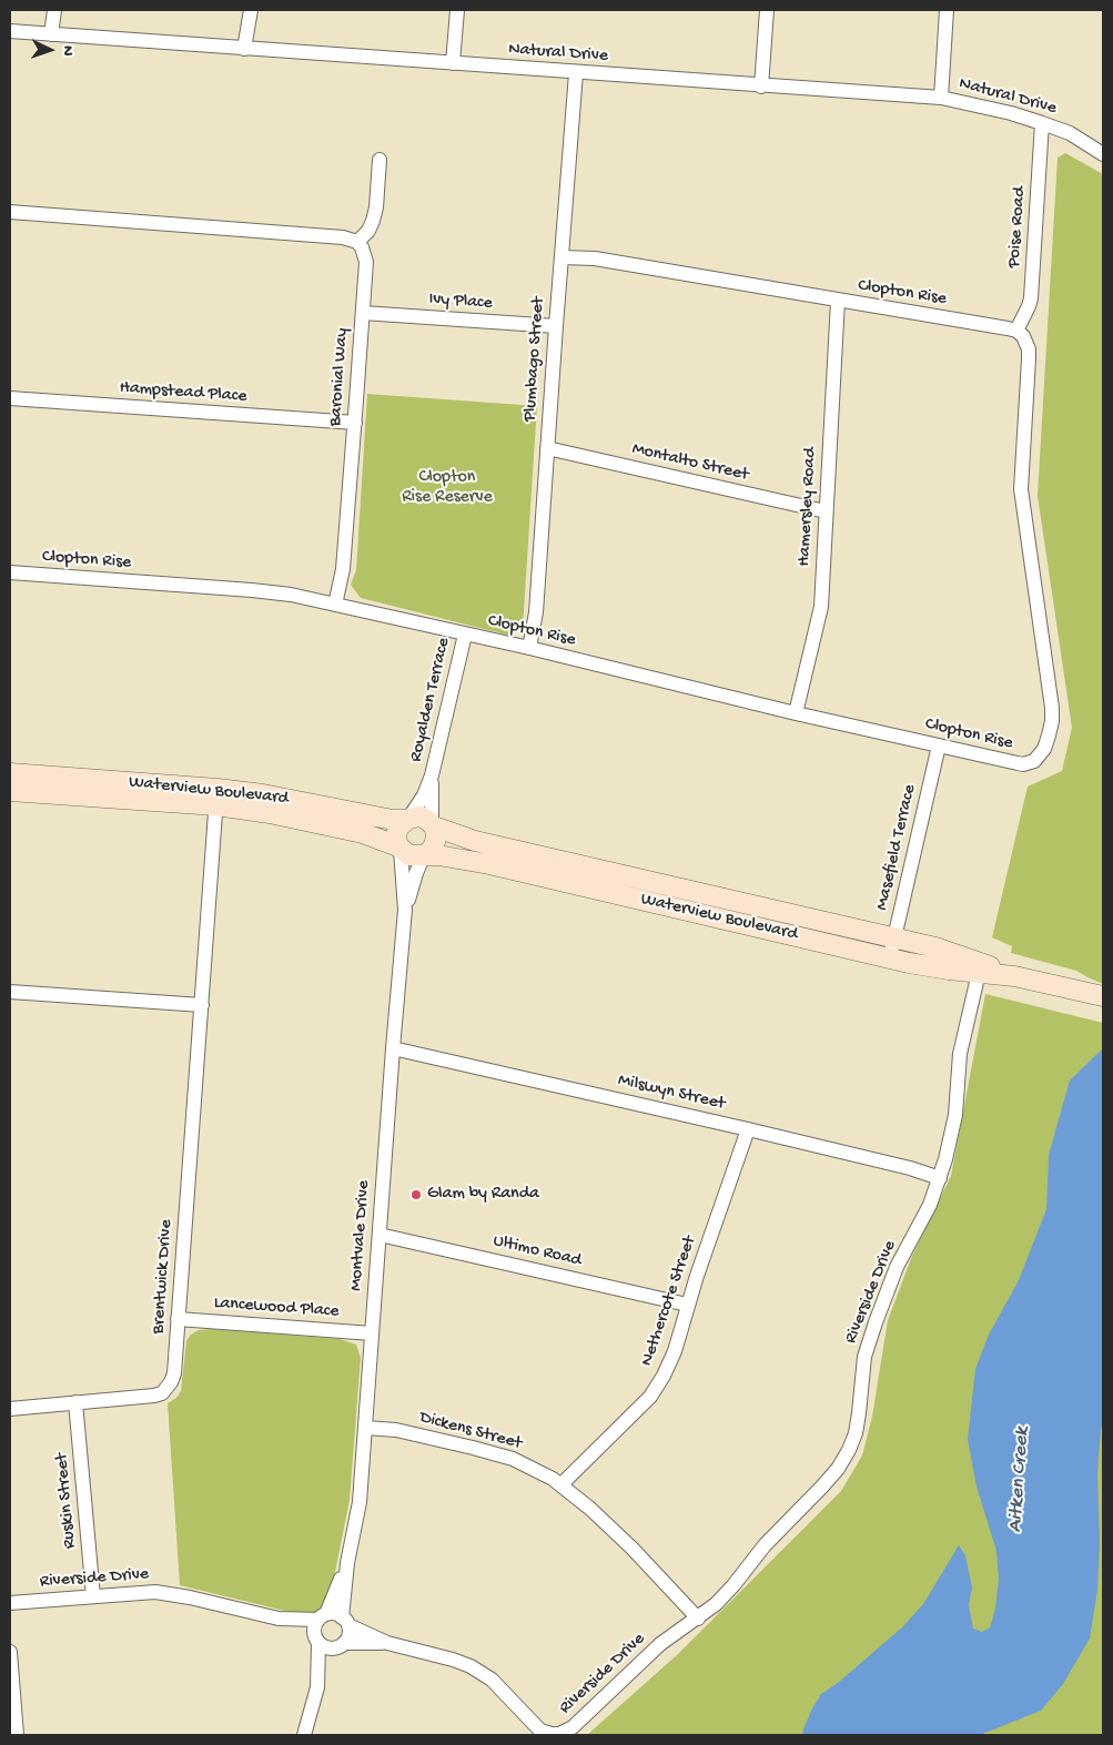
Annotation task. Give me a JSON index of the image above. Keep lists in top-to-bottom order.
{
  "streets": {
    "street": [
      "Natural Drive",
      "Poise Road",
      "Clopton Rise",
      "Ivy Place",
      "Plumbago Street",
      "Baronial Way",
      "Hampstead Place",
      "Montalto Street",
      "Hamersley Road",
      "Royalden Terrace",
      "Waterview Boulevard",
      "Masefield Terrace",
      "Milswyn Street",
      "Montvale Drive",
      "Ultimo Road",
      "Brentwick Drive",
      "Riverside Drive",
      "Nethercote Street",
      "Lancewood Place",
      "Dickens Street",
      "Ruskin Street"
    ]
  },
  "crossings": [
    ["Natural Drive", "Poise Road"],
    ["Natural Drive", "Plumbago Street"],
    ["Poise Road", "Clopton Rise"],
    ["Clopton Rise", "Plumbago Street"],
    ["Clopton Rise", "Baronial Way"],
    ["Clopton Rise", "Hamersley Road"],
    ["Clopton Rise", "Royalden Terrace"],
    ["Clopton Rise", "Masefield Terrace"],
    ["Ivy Place", "Plumbago Street"],
    ["Ivy Place", "Baronial Way"],
    ["Plumbago Street", "Montalto Street"],
    ["Baronial Way", "Hampstead Place"],
    ["Montalto Street", "Hamersley Road"],
    ["Royalden Terrace", "Waterview Boulevard"],
    ["Royalden Terrace", "Montvale Drive"],
    ["Waterview Boulevard", "Masefield Terrace"],
    ["Waterview Boulevard", "Montvale Drive"],
    ["Waterview Boulevard", "Brentwick Drive"],
    ["Waterview Boulevard", "Riverside Drive"],
    ["Milswyn Street", "Montvale Drive"],
    ["Milswyn Street", "Riverside Drive"],
    ["Milswyn Street", "Nethercote Street"],
    ["Montvale Drive", "Ultimo Road"],
    ["Montvale Drive", "Riverside Drive"],
    ["Montvale Drive", "Lancewood Place"],
    ["Montvale Drive", "Dickens Street"],
    ["Ultimo Road", "Nethercote Street"],
    ["Brentwick Drive", "Lancewood Place"],
    ["Brentwick Drive", "Ruskin Street"],
    ["Riverside Drive", "Ruskin Street"],
    ["Nethercote Street", "Dickens Street"]
  ],
  "water": ["Aitken Creek"],
  "parks": ["Clopton Rise Reserve"],
  "places": ["Glam by Randa"],
  "north": "right"
}
